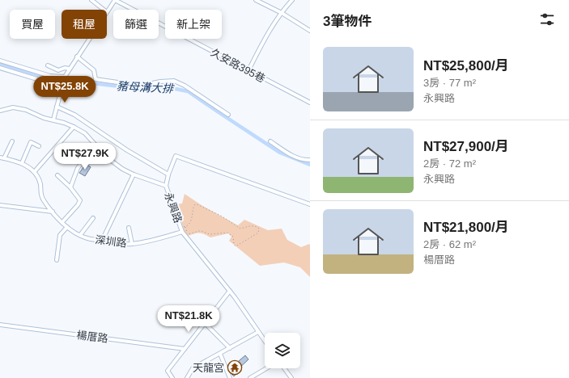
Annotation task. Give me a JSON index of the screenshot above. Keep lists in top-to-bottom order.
{
  "streets": {
    "street": [
      "久安路395巷",
      "永興路",
      "深圳路",
      "楊厝路"
    ]
  },
  "crossings": [
    ["永興路", "深圳路"]
  ],
  "water": ["豬母溝大排"],
  "places": {
    "temple": ["天龍宮"]
  },
  "page": {
    "heading": "3筆物件",
    "chip": [
      "買屋",
      "租屋",
      "篩選",
      "新上架"
    ],
    "list": [
      {
        "name": "NT$25,800/月",
        "note": "3房 · 77 m² · 永興路"
      },
      {
        "name": "NT$27,900/月",
        "note": "2房 · 72 m² · 永興路"
      },
      {
        "name": "NT$21,800/月",
        "note": "2房 · 62 m² · 楊厝路"
      }
    ],
    "price": ["NT$25.8K", "NT$27.9K", "NT$21.8K"]
  }
}
